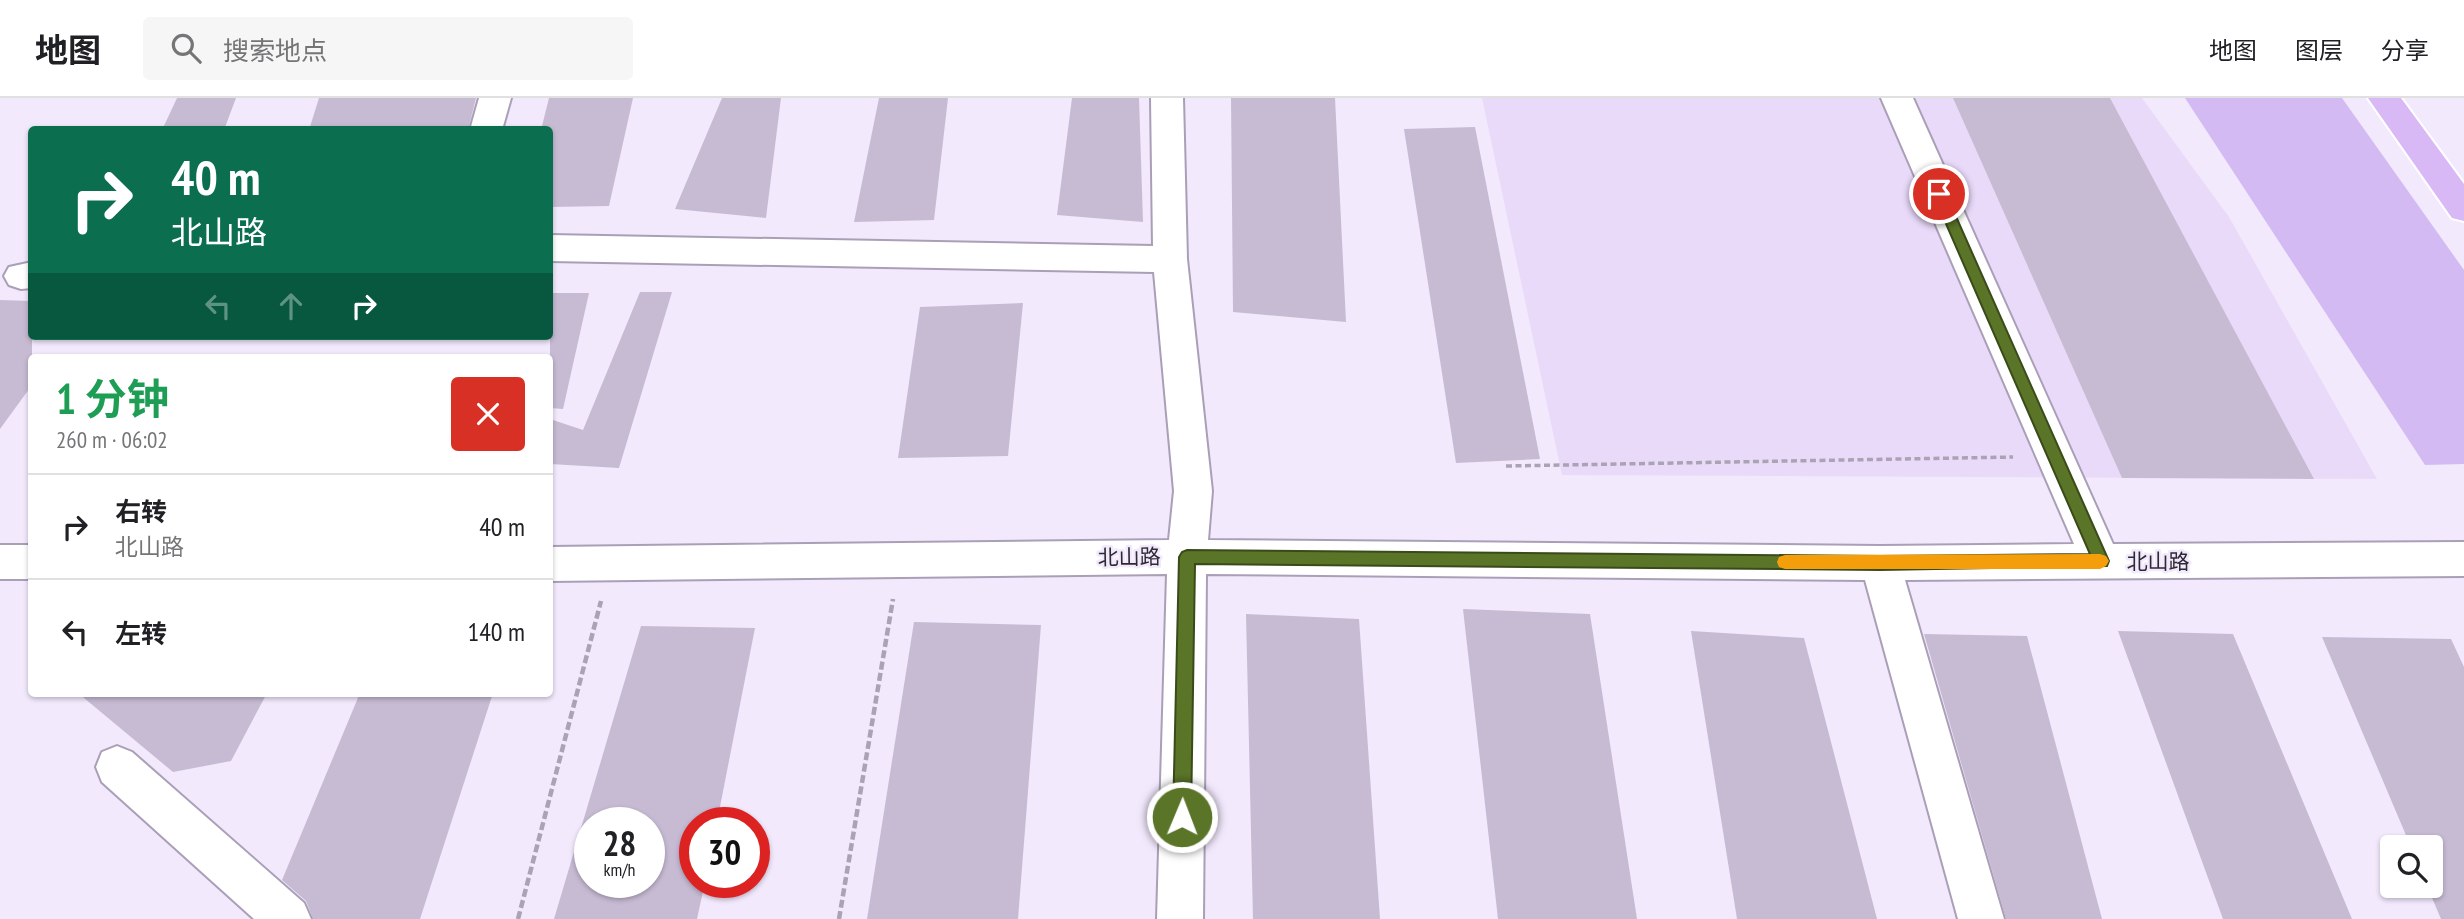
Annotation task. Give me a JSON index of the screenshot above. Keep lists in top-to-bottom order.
{
  "streets": {
    "street": ["北山路"]
  },
  "page": {
    "header": "地图",
    "search": "搜索地点",
    "nav": ["地图", "图层", "分享"],
    "turn": ["40 m", "北山路"],
    "heading": ["1 分钟", "260 m · 06:02"],
    "list": [
      {
        "name": "右转",
        "note": "北山路",
        "value": "40 m"
      },
      {
        "name": "左转",
        "value": "140 m"
      }
    ],
    "speed": "28 km/h",
    "limit": "30"
  }
}
